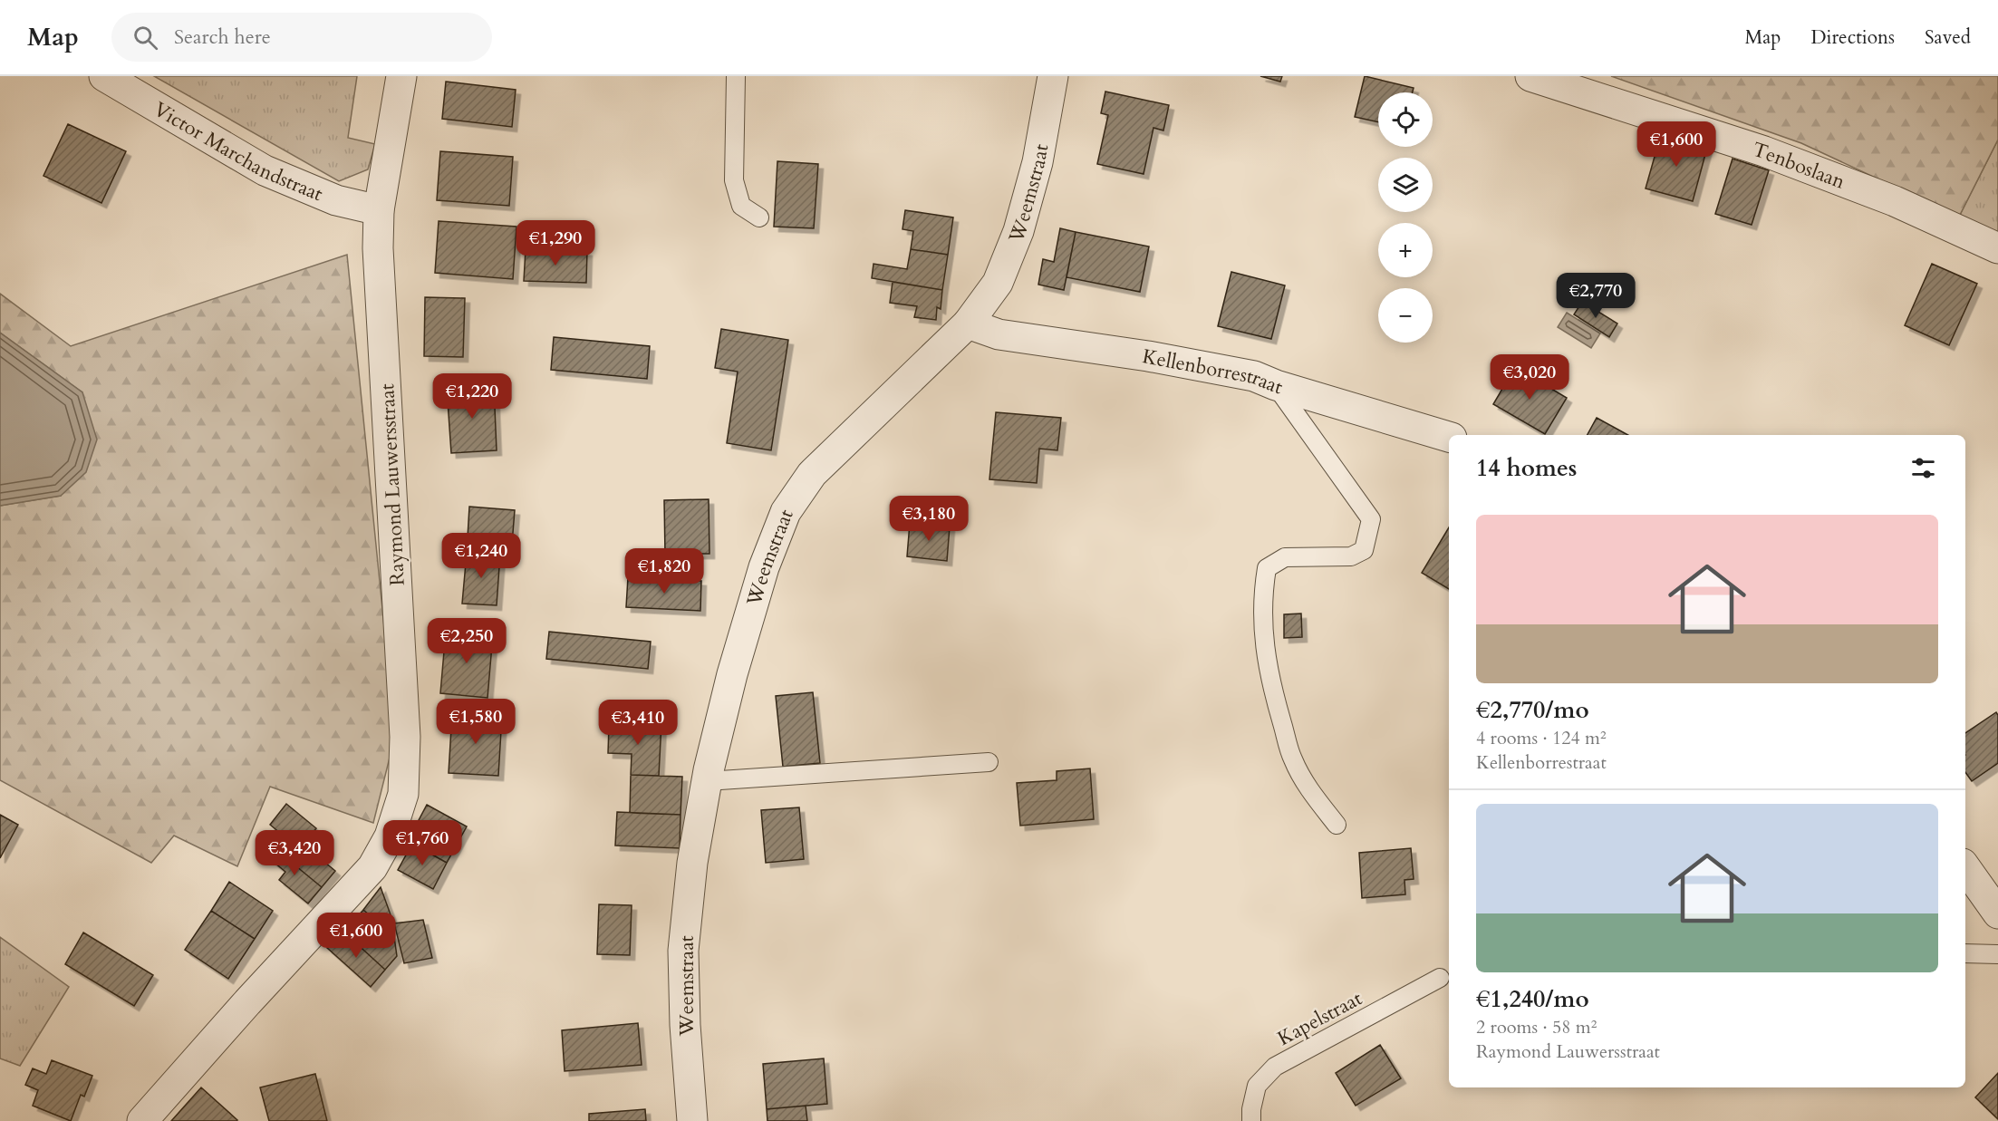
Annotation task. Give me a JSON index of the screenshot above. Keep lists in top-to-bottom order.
{
  "streets": {
    "street": [
      "Victor Marchandstraat",
      "Tenboslaan",
      "Weemstraat",
      "Kellenborrestraat",
      "Raymond Lauwersstraat"
    ],
    "lane": ["Kapelstraat"]
  },
  "crossings": [
    ["Victor Marchandstraat", "Raymond Lauwersstraat"],
    ["Weemstraat", "Kellenborrestraat"]
  ],
  "page": {
    "header": "Map",
    "search": "Search here",
    "nav": ["Map", "Directions", "Saved"],
    "map_buttons": ["+", "−"],
    "price": [
      "€1,600",
      "€1,290",
      "€2,770",
      "€3,020",
      "€1,220",
      "€3,180",
      "€1,240",
      "€1,820",
      "€2,250",
      "€1,580",
      "€3,410",
      "€1,760",
      "€3,420",
      "€1,600"
    ],
    "heading": "14 homes",
    "list": [
      {
        "name": "€2,770/mo",
        "note": "4 rooms · 124 m² · Kellenborrestraat"
      },
      {
        "name": "€1,240/mo",
        "note": "2 rooms · 58 m² · Raymond Lauwersstraat"
      }
    ]
  }
}
